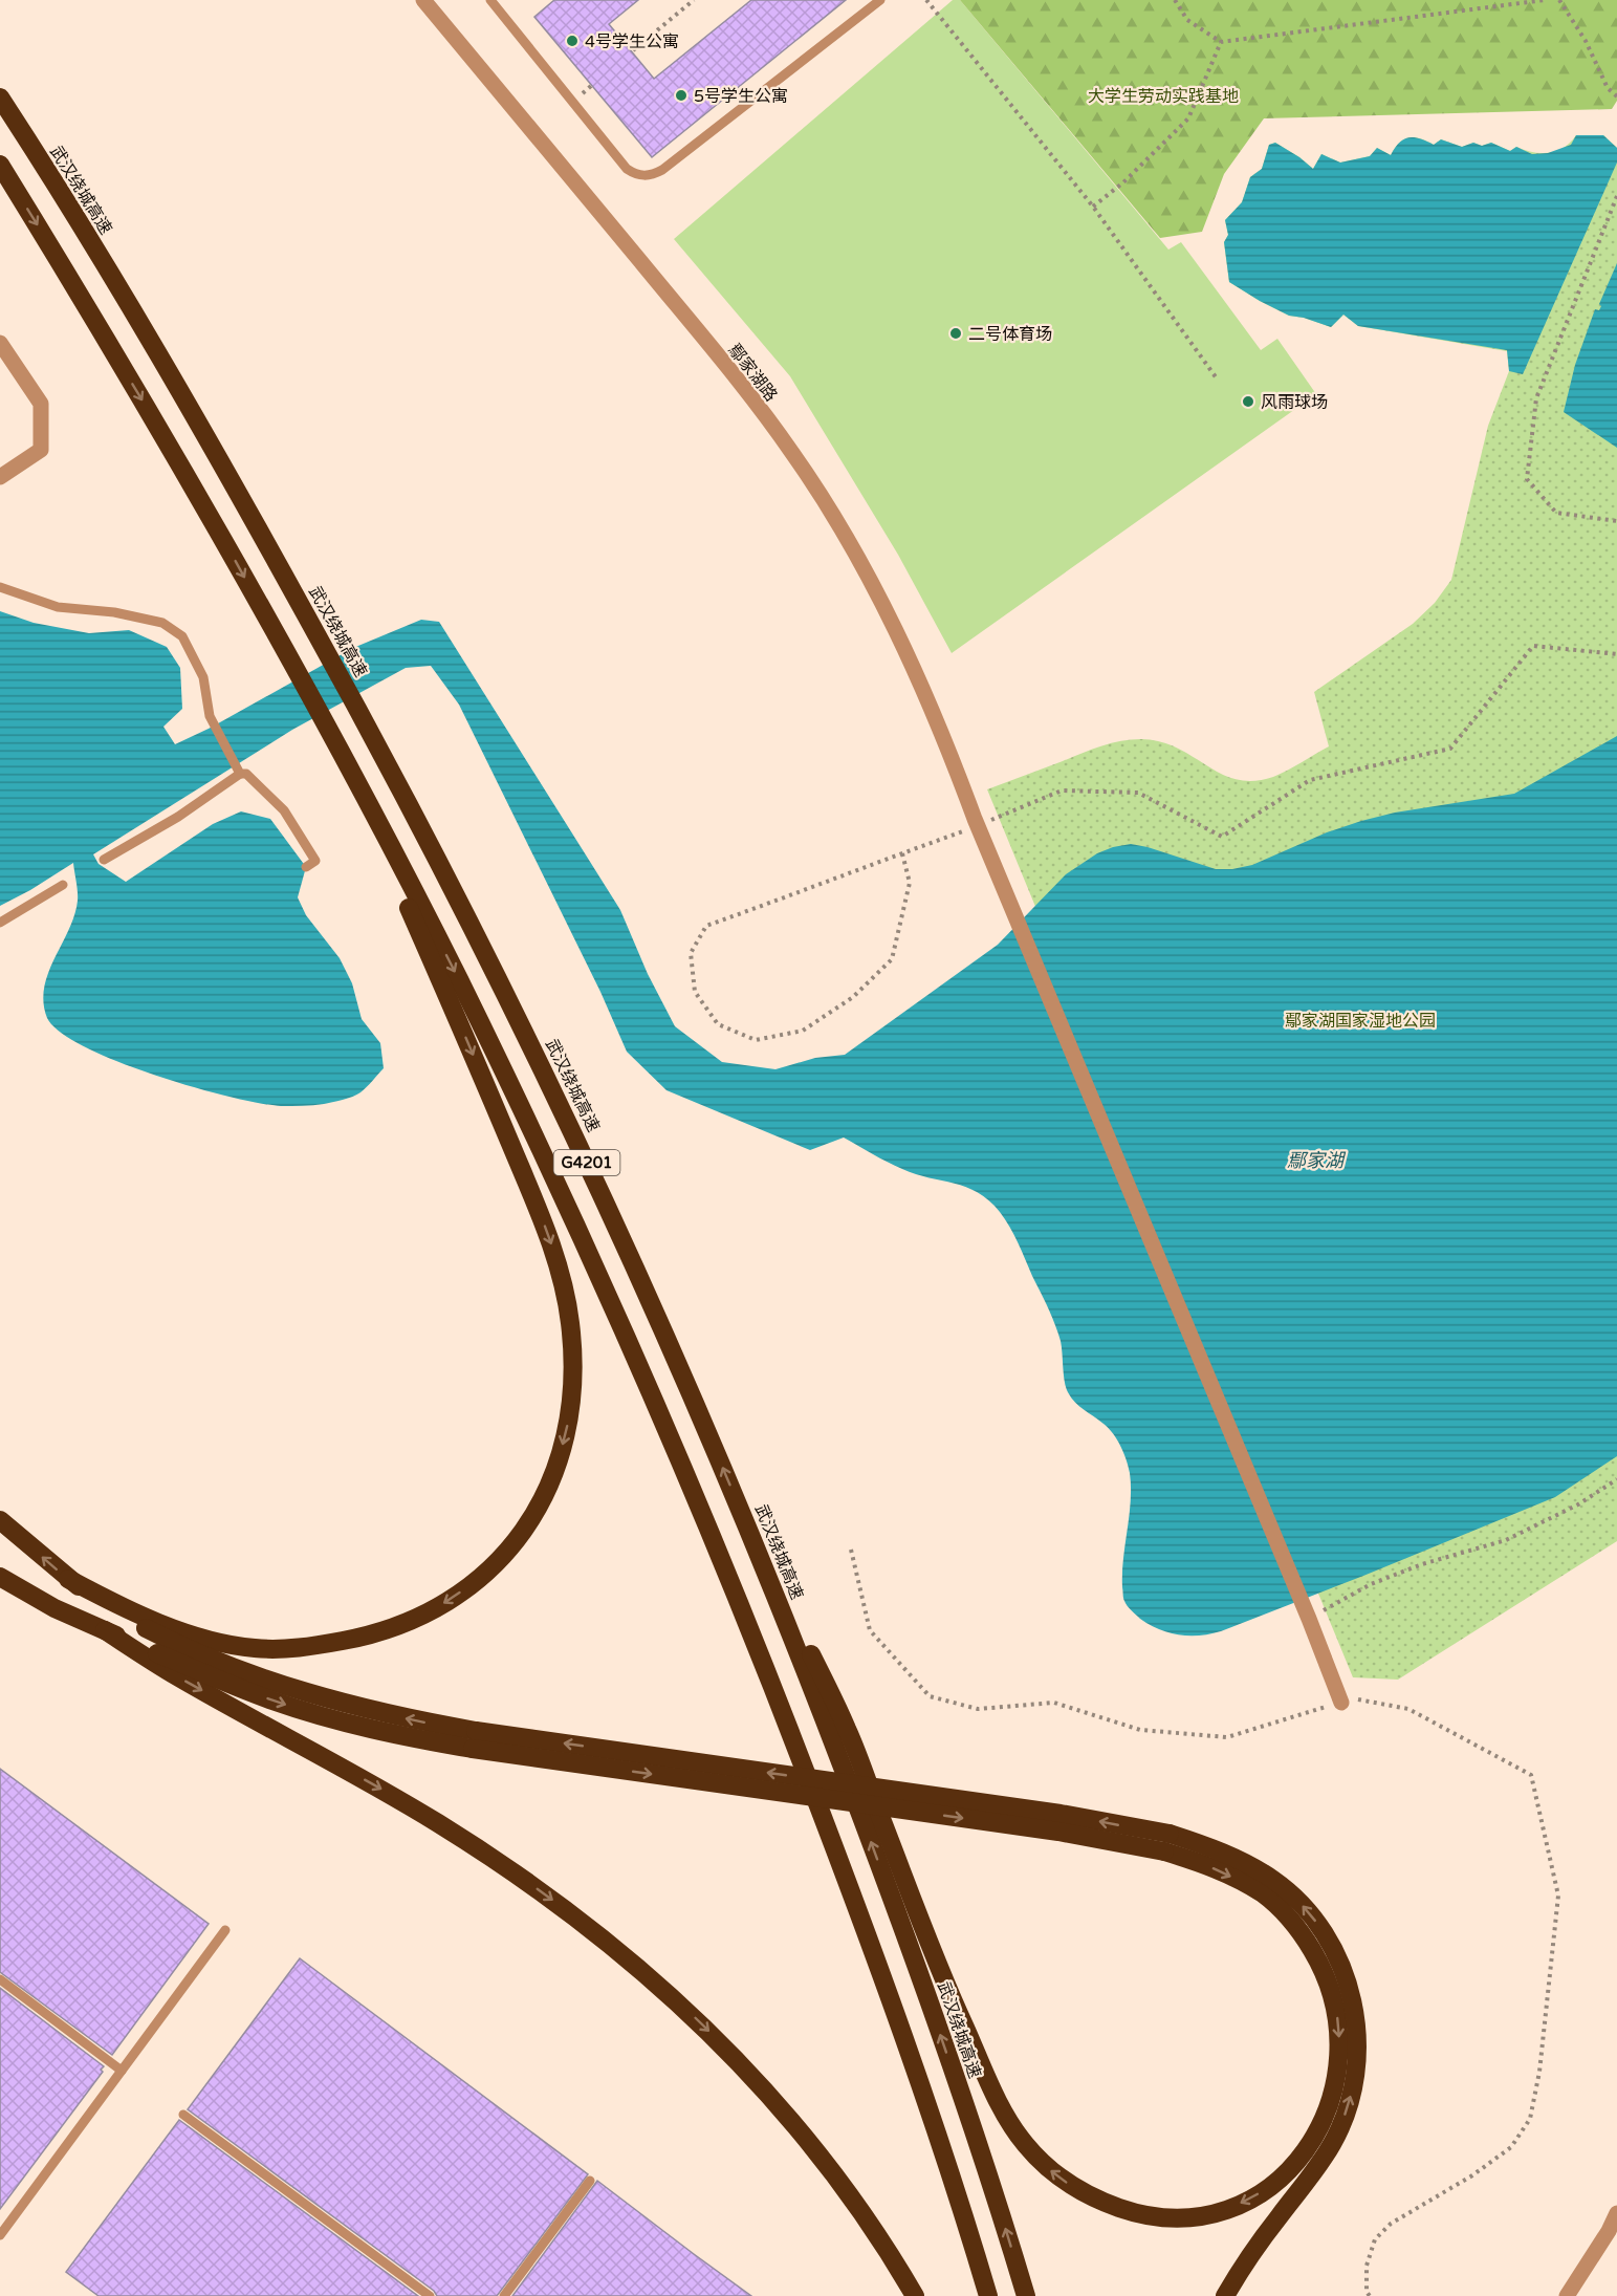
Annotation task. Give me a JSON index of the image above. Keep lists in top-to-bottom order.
{
  "streets": {
    "highway": ["武汉绕城高速", "G4201"],
    "street": ["鄢家湖路"]
  },
  "water": ["鄢家湖"],
  "parks": ["大学生劳动实践基地", "鄢家湖国家湿地公园"],
  "places": [
    "4号学生公寓",
    "5号学生公寓",
    "二号体育场",
    "风雨球场"
  ]
}
